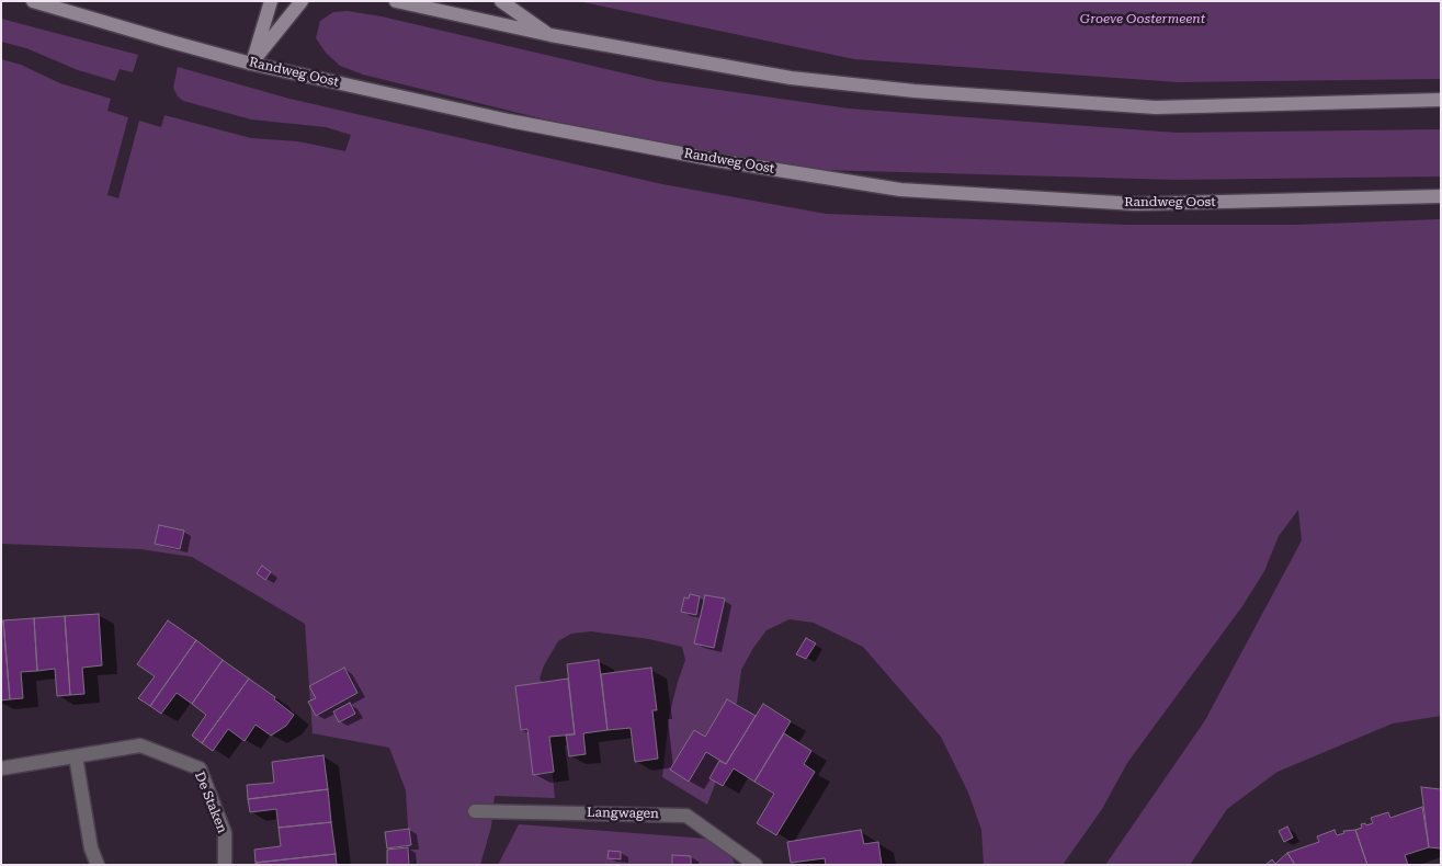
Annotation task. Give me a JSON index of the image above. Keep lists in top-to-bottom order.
{
  "streets": {
    "main road": ["Randweg Oost"],
    "street": ["De Staken", "Langwagen"]
  },
  "parks": ["Groeve Oostermeent"]
}
